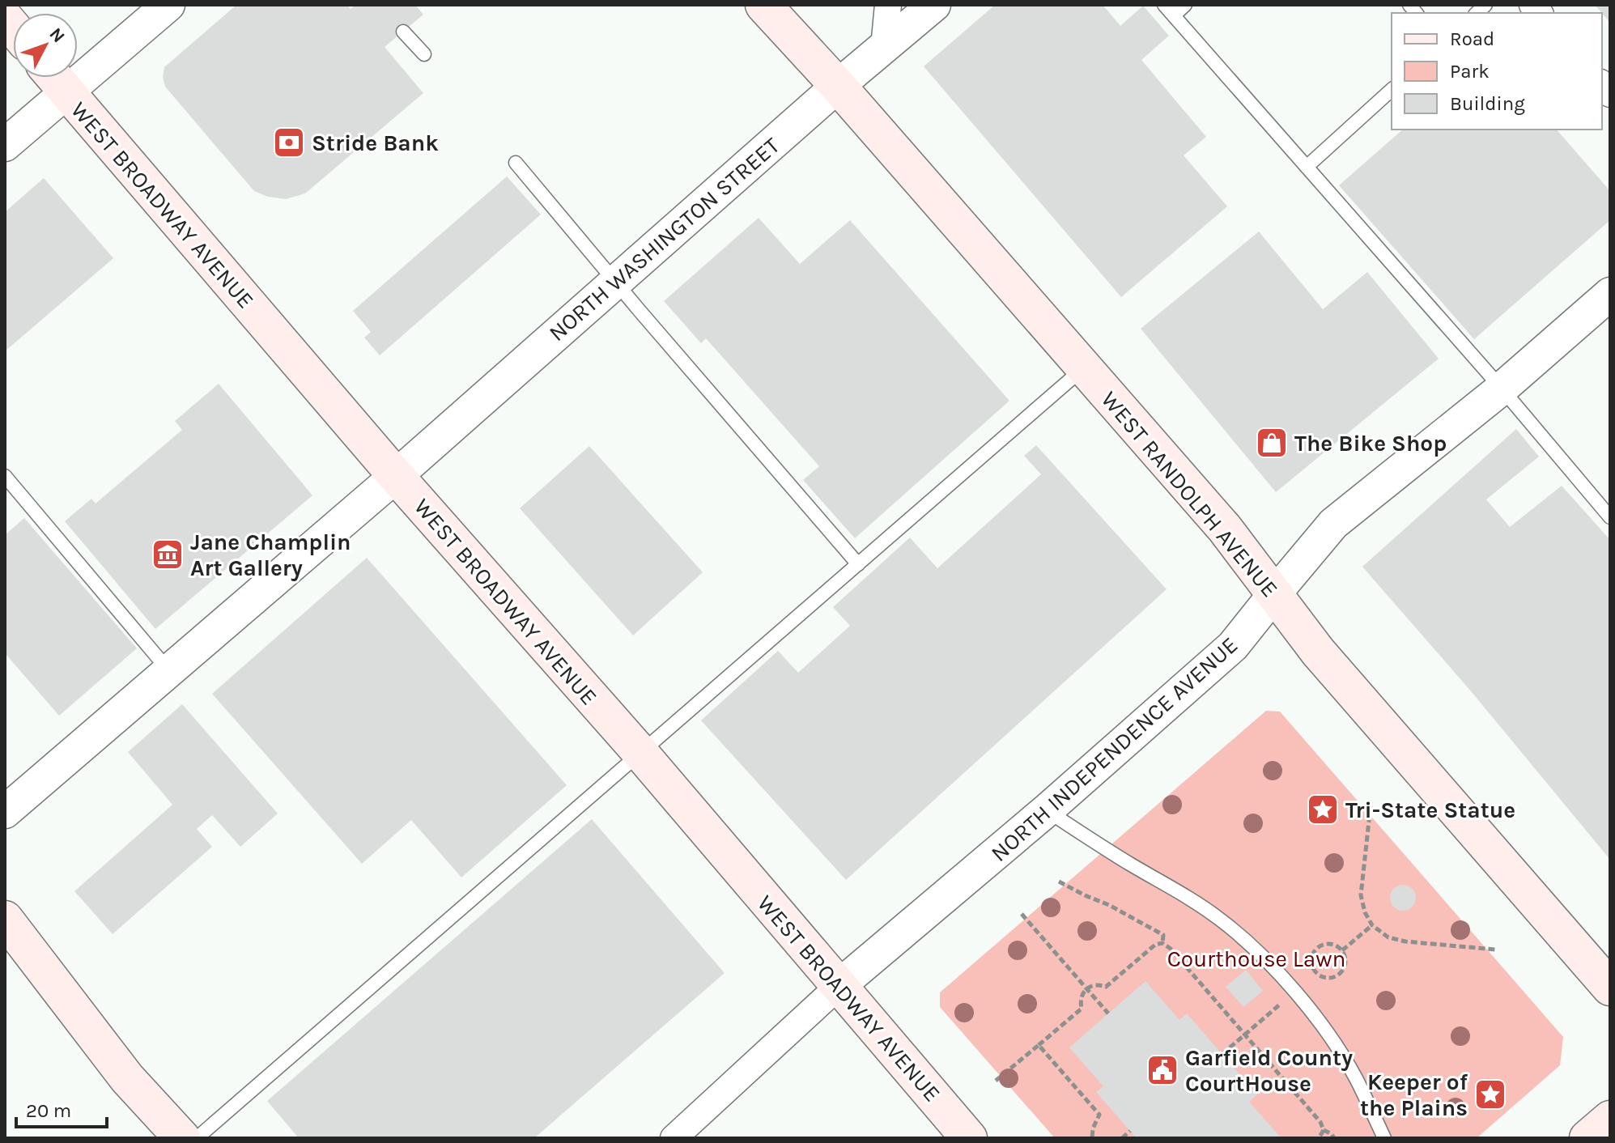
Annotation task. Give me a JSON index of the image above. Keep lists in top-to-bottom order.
{
  "streets": {
    "main road": ["WEST BROADWAY AVENUE", "WEST RANDOLPH AVENUE"],
    "street": ["NORTH WASHINGTON STREET", "NORTH INDEPENDENCE AVENUE"]
  },
  "crossings": [
    ["WEST BROADWAY AVENUE", "NORTH WASHINGTON STREET"],
    ["WEST BROADWAY AVENUE", "NORTH INDEPENDENCE AVENUE"],
    ["NORTH WASHINGTON STREET", "WEST RANDOLPH AVENUE"],
    ["WEST RANDOLPH AVENUE", "NORTH INDEPENDENCE AVENUE"]
  ],
  "parks": ["Courthouse Lawn"],
  "places": {
    "bank": ["Stride Bank"],
    "shop": ["The Bike Shop"],
    "museum": ["Jane Champlin Art Gallery"],
    "place": ["Tri-State Statue", "Keeper of the Plains"],
    "public building": ["Garfield County CourtHouse"]
  },
  "legend": ["Road", "Park", "Building"],
  "scale_bar": "20 m",
  "north": "top right"
}
